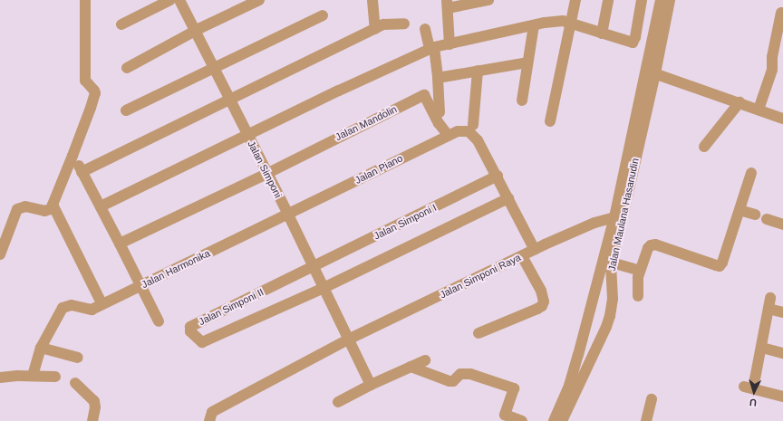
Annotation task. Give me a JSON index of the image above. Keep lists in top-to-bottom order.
{
  "streets": {
    "street": [
      "Jalan Mandolin",
      "Jalan Simponi",
      "Jalan Piano",
      "Jalan Maulana Hasanudin",
      "Jalan Simponi I",
      "Jalan Harmonika",
      "Jalan Simponi Raya",
      "Jalan Simponi II"
    ]
  },
  "crossings": [
    ["Jalan Mandolin", "Jalan Simponi"],
    ["Jalan Mandolin", "Jalan Piano"],
    ["Jalan Simponi", "Jalan Piano"],
    ["Jalan Simponi", "Jalan Simponi I"],
    ["Jalan Simponi", "Jalan Harmonika"],
    ["Jalan Simponi", "Jalan Simponi Raya"],
    ["Jalan Simponi", "Jalan Simponi II"],
    ["Jalan Piano", "Jalan Harmonika"],
    ["Jalan Maulana Hasanudin", "Jalan Simponi Raya"],
    ["Jalan Simponi I", "Jalan Simponi II"]
  ],
  "north": "bottom"
}
